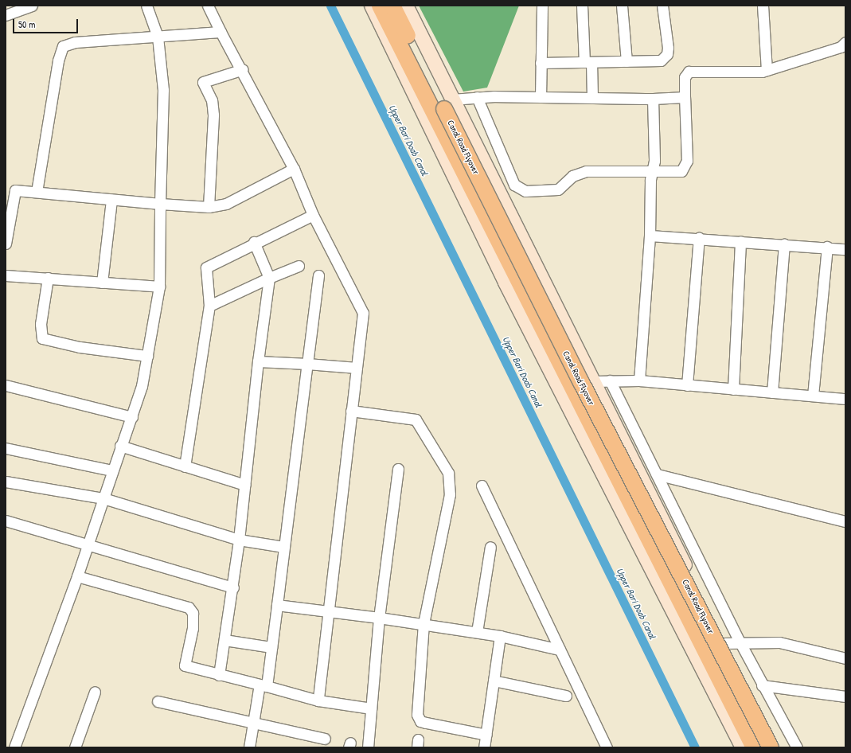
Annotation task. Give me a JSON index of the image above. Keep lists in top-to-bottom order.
{
  "streets": {
    "main road": ["Canal Road Flyover"]
  },
  "water": ["Upper Bari Doab Canal"],
  "scale_bar": "50 m"
}
